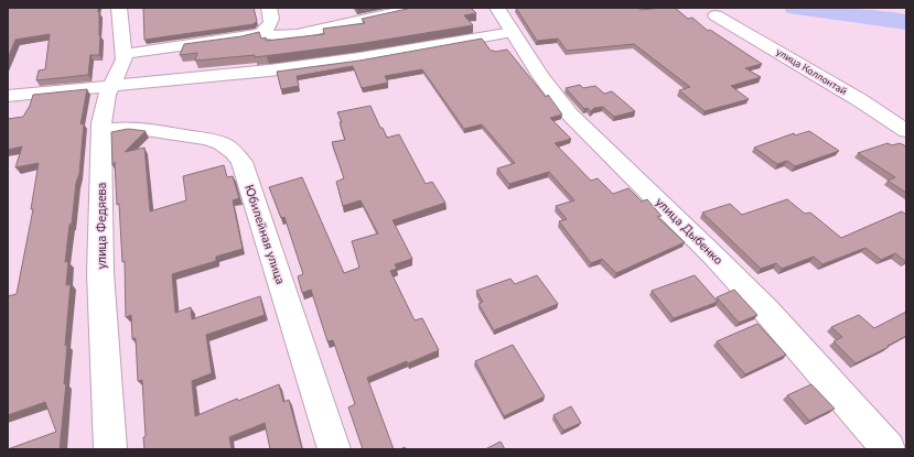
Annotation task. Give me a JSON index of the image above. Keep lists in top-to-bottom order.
{
  "streets": {
    "street": [
      "улица Коллонтай",
      "улица Федяева",
      "улица Дыбенко",
      "Юбилейная улица"
    ]
  },
  "crossings": [
    ["улица Федяева", "Юбилейная улица"]
  ]
}
